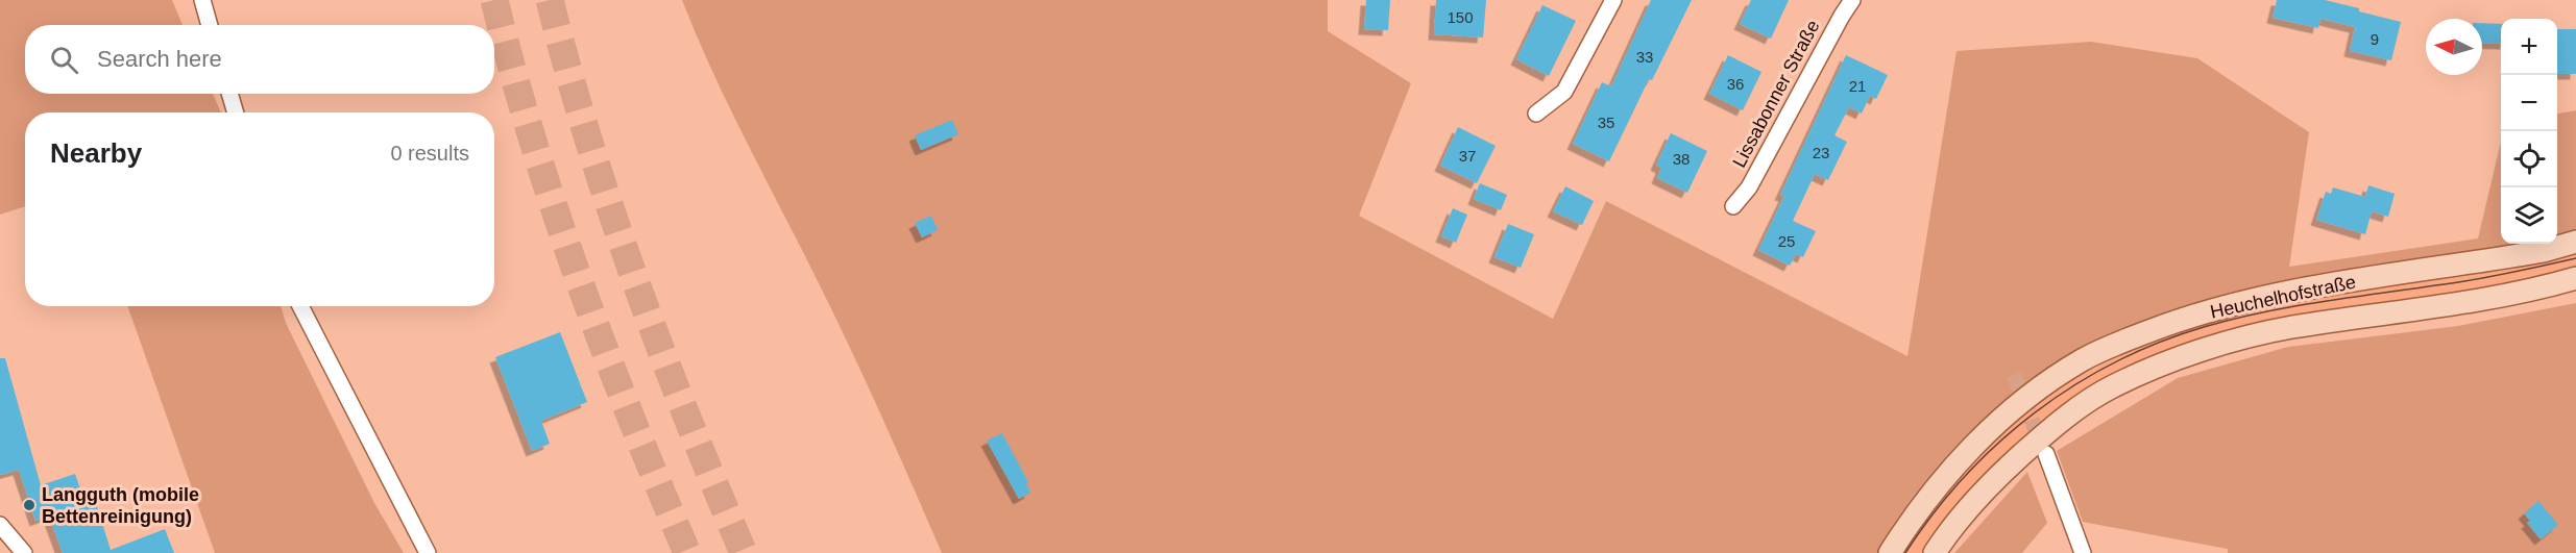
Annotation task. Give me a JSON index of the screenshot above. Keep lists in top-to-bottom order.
{
  "streets": {
    "main road": ["Heuchelhofstraße"],
    "street": ["Lissabonner Straße"]
  },
  "places": ["Langguth (mobile Bettenreinigung)"],
  "house_numbers": [
    "150",
    "9",
    "33",
    "36",
    "21",
    "35",
    "23",
    "37",
    "38",
    "25"
  ],
  "north": "left",
  "page": {
    "map_buttons": ["+", "−"],
    "search": "Search here",
    "heading": ["Nearby", "0 results"]
  }
}
